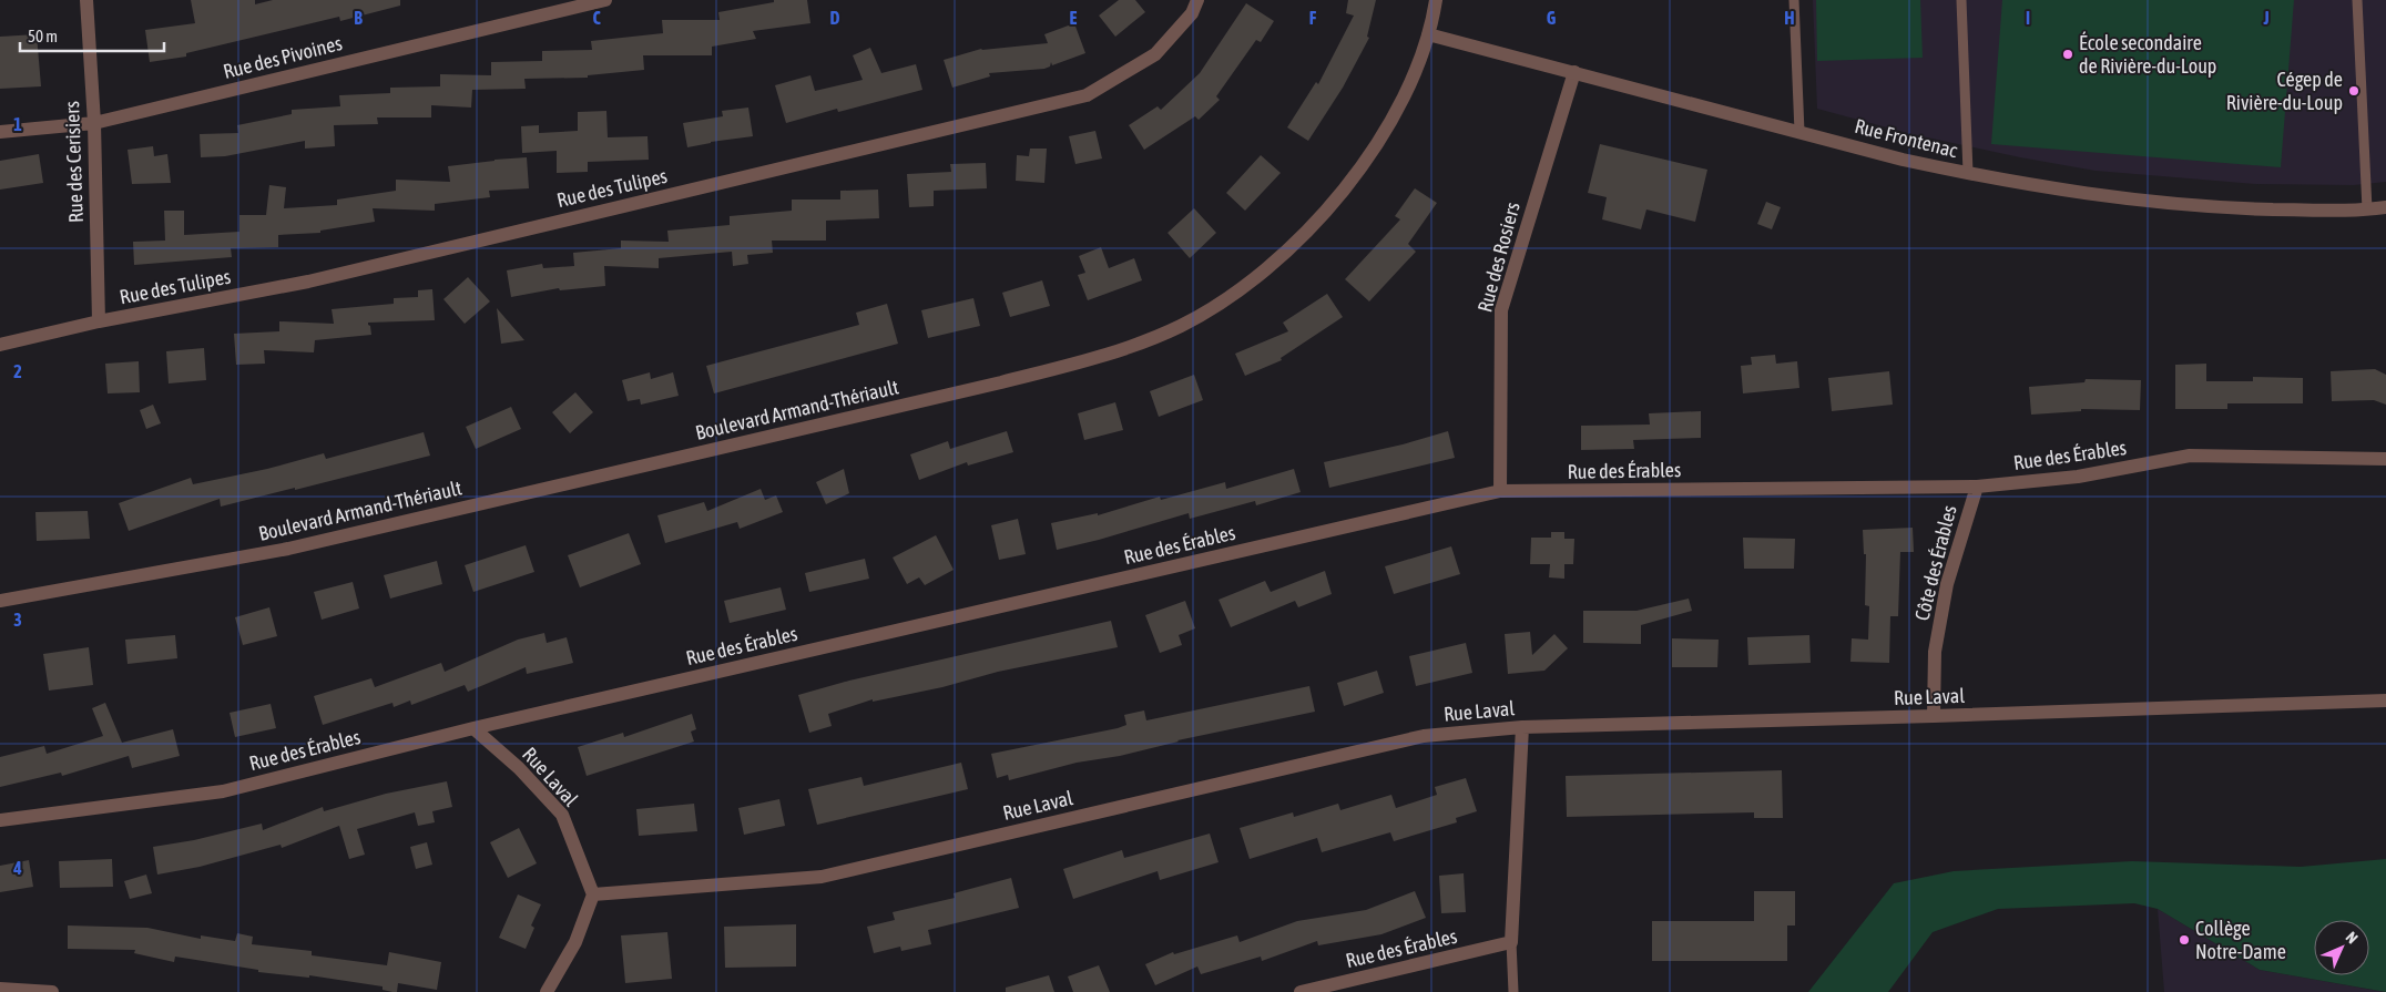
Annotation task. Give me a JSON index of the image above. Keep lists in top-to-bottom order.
{
  "streets": {
    "street": [
      "Rue des Pivoines",
      "Rue Frontenac",
      "Rue des Cerisiers",
      "Rue des Tulipes",
      "Rue des Rosiers",
      "Boulevard Armand-Thériault",
      "Rue des Érables",
      "Côte des Érables",
      "Rue Laval"
    ]
  },
  "crossings": [
    ["Rue des Pivoines", "Rue des Cerisiers"],
    ["Rue Frontenac", "Rue des Rosiers"],
    ["Rue Frontenac", "Boulevard Armand-Thériault"],
    ["Rue des Cerisiers", "Rue des Tulipes"],
    ["Rue des Rosiers", "Rue des Érables"],
    ["Rue des Érables", "Côte des Érables"],
    ["Rue des Érables", "Rue Laval"],
    ["Côte des Érables", "Rue Laval"]
  ],
  "places": ["École secondaire de Rivière-du-Loup", "Cégep de Rivière-du-Loup", "Collège Notre-Dame"],
  "scale_bar": "50 m",
  "north": "top right",
  "grid": {
    "columns": [
      "B",
      "C",
      "D",
      "E",
      "F",
      "G",
      "H",
      "I",
      "J"
    ],
    "rows": [
      "1",
      "2",
      "3",
      "4"
    ]
  }
}
